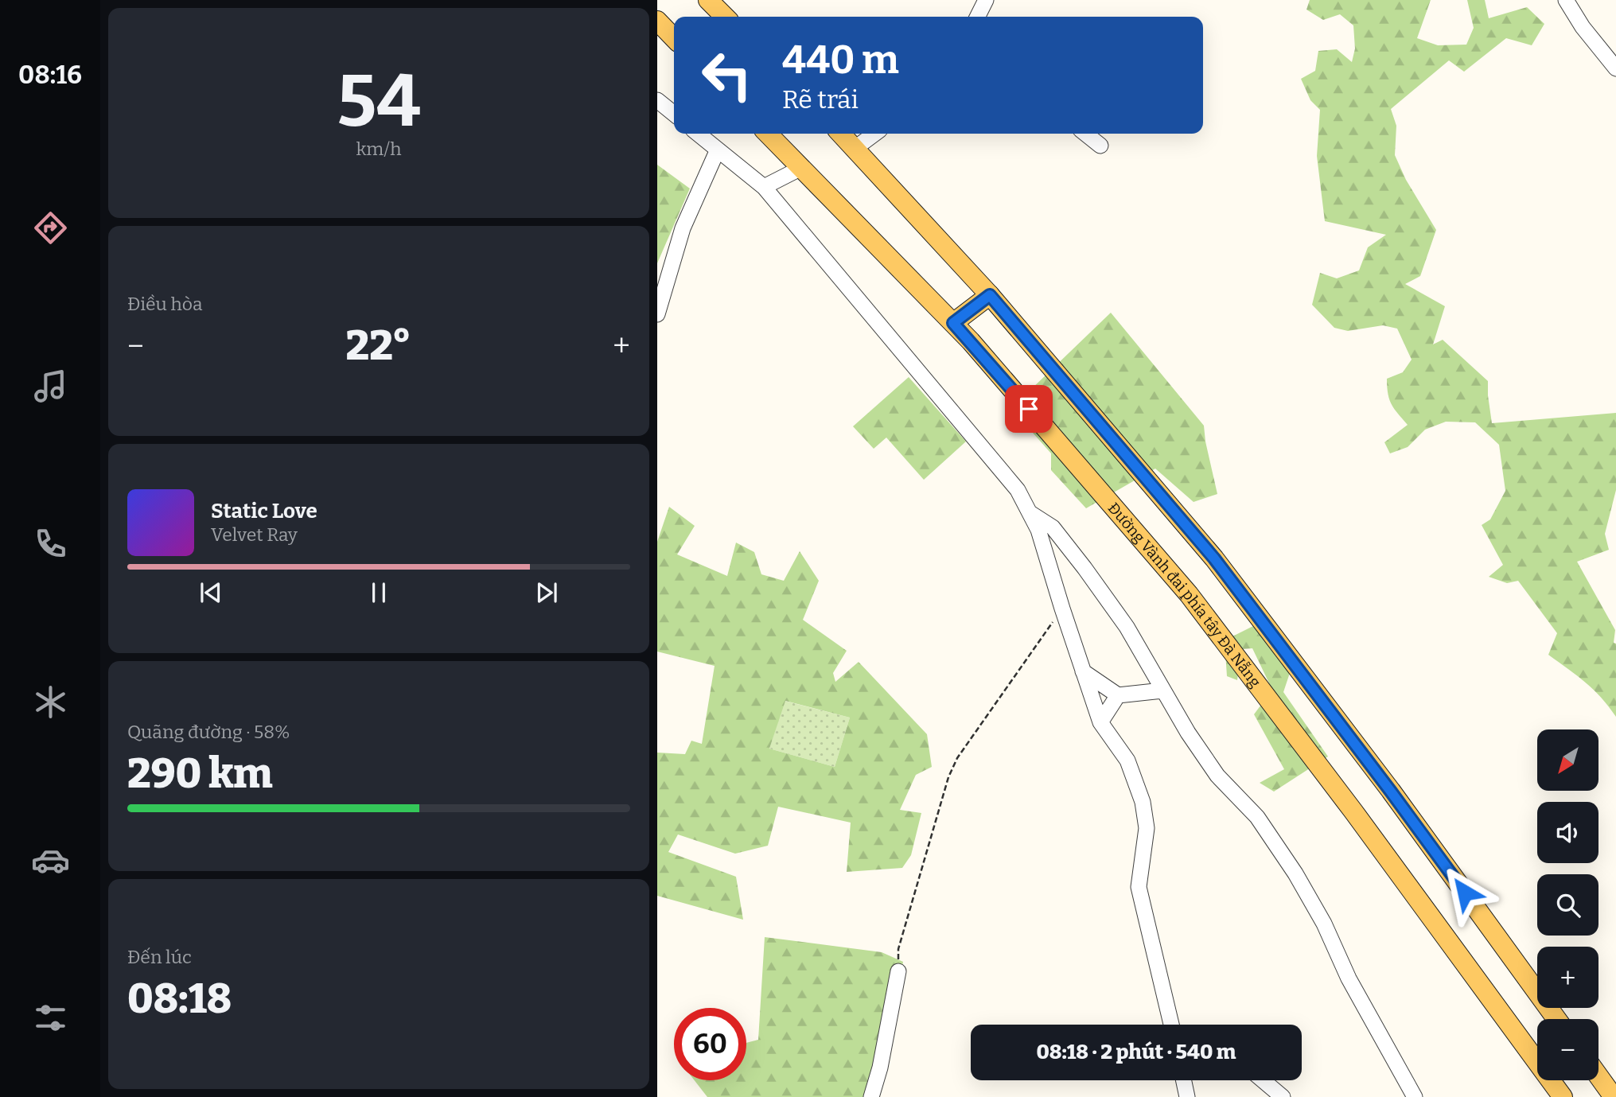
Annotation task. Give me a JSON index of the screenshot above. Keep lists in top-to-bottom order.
{
  "streets": {
    "main road": ["Đường Vành đai phía tây Đà Nẵng"]
  },
  "north": "bottom left",
  "page": {
    "tabs": "08:16",
    "tile": [
      ["54", "km/h"],
      "Điều hòa",
      ["Quãng đường · 58%", "290 km"],
      ["Đến lúc", "08:18"]
    ],
    "turn": ["440 m", "Rẽ trái"],
    "heat": ["−", "22°", "+"],
    "song": ["Static Love", "Velvet Ray"],
    "map_buttons": ["+", "−"],
    "limit": "60",
    "trip": "08:18 · 2 phút · 540 m"
  }
}
